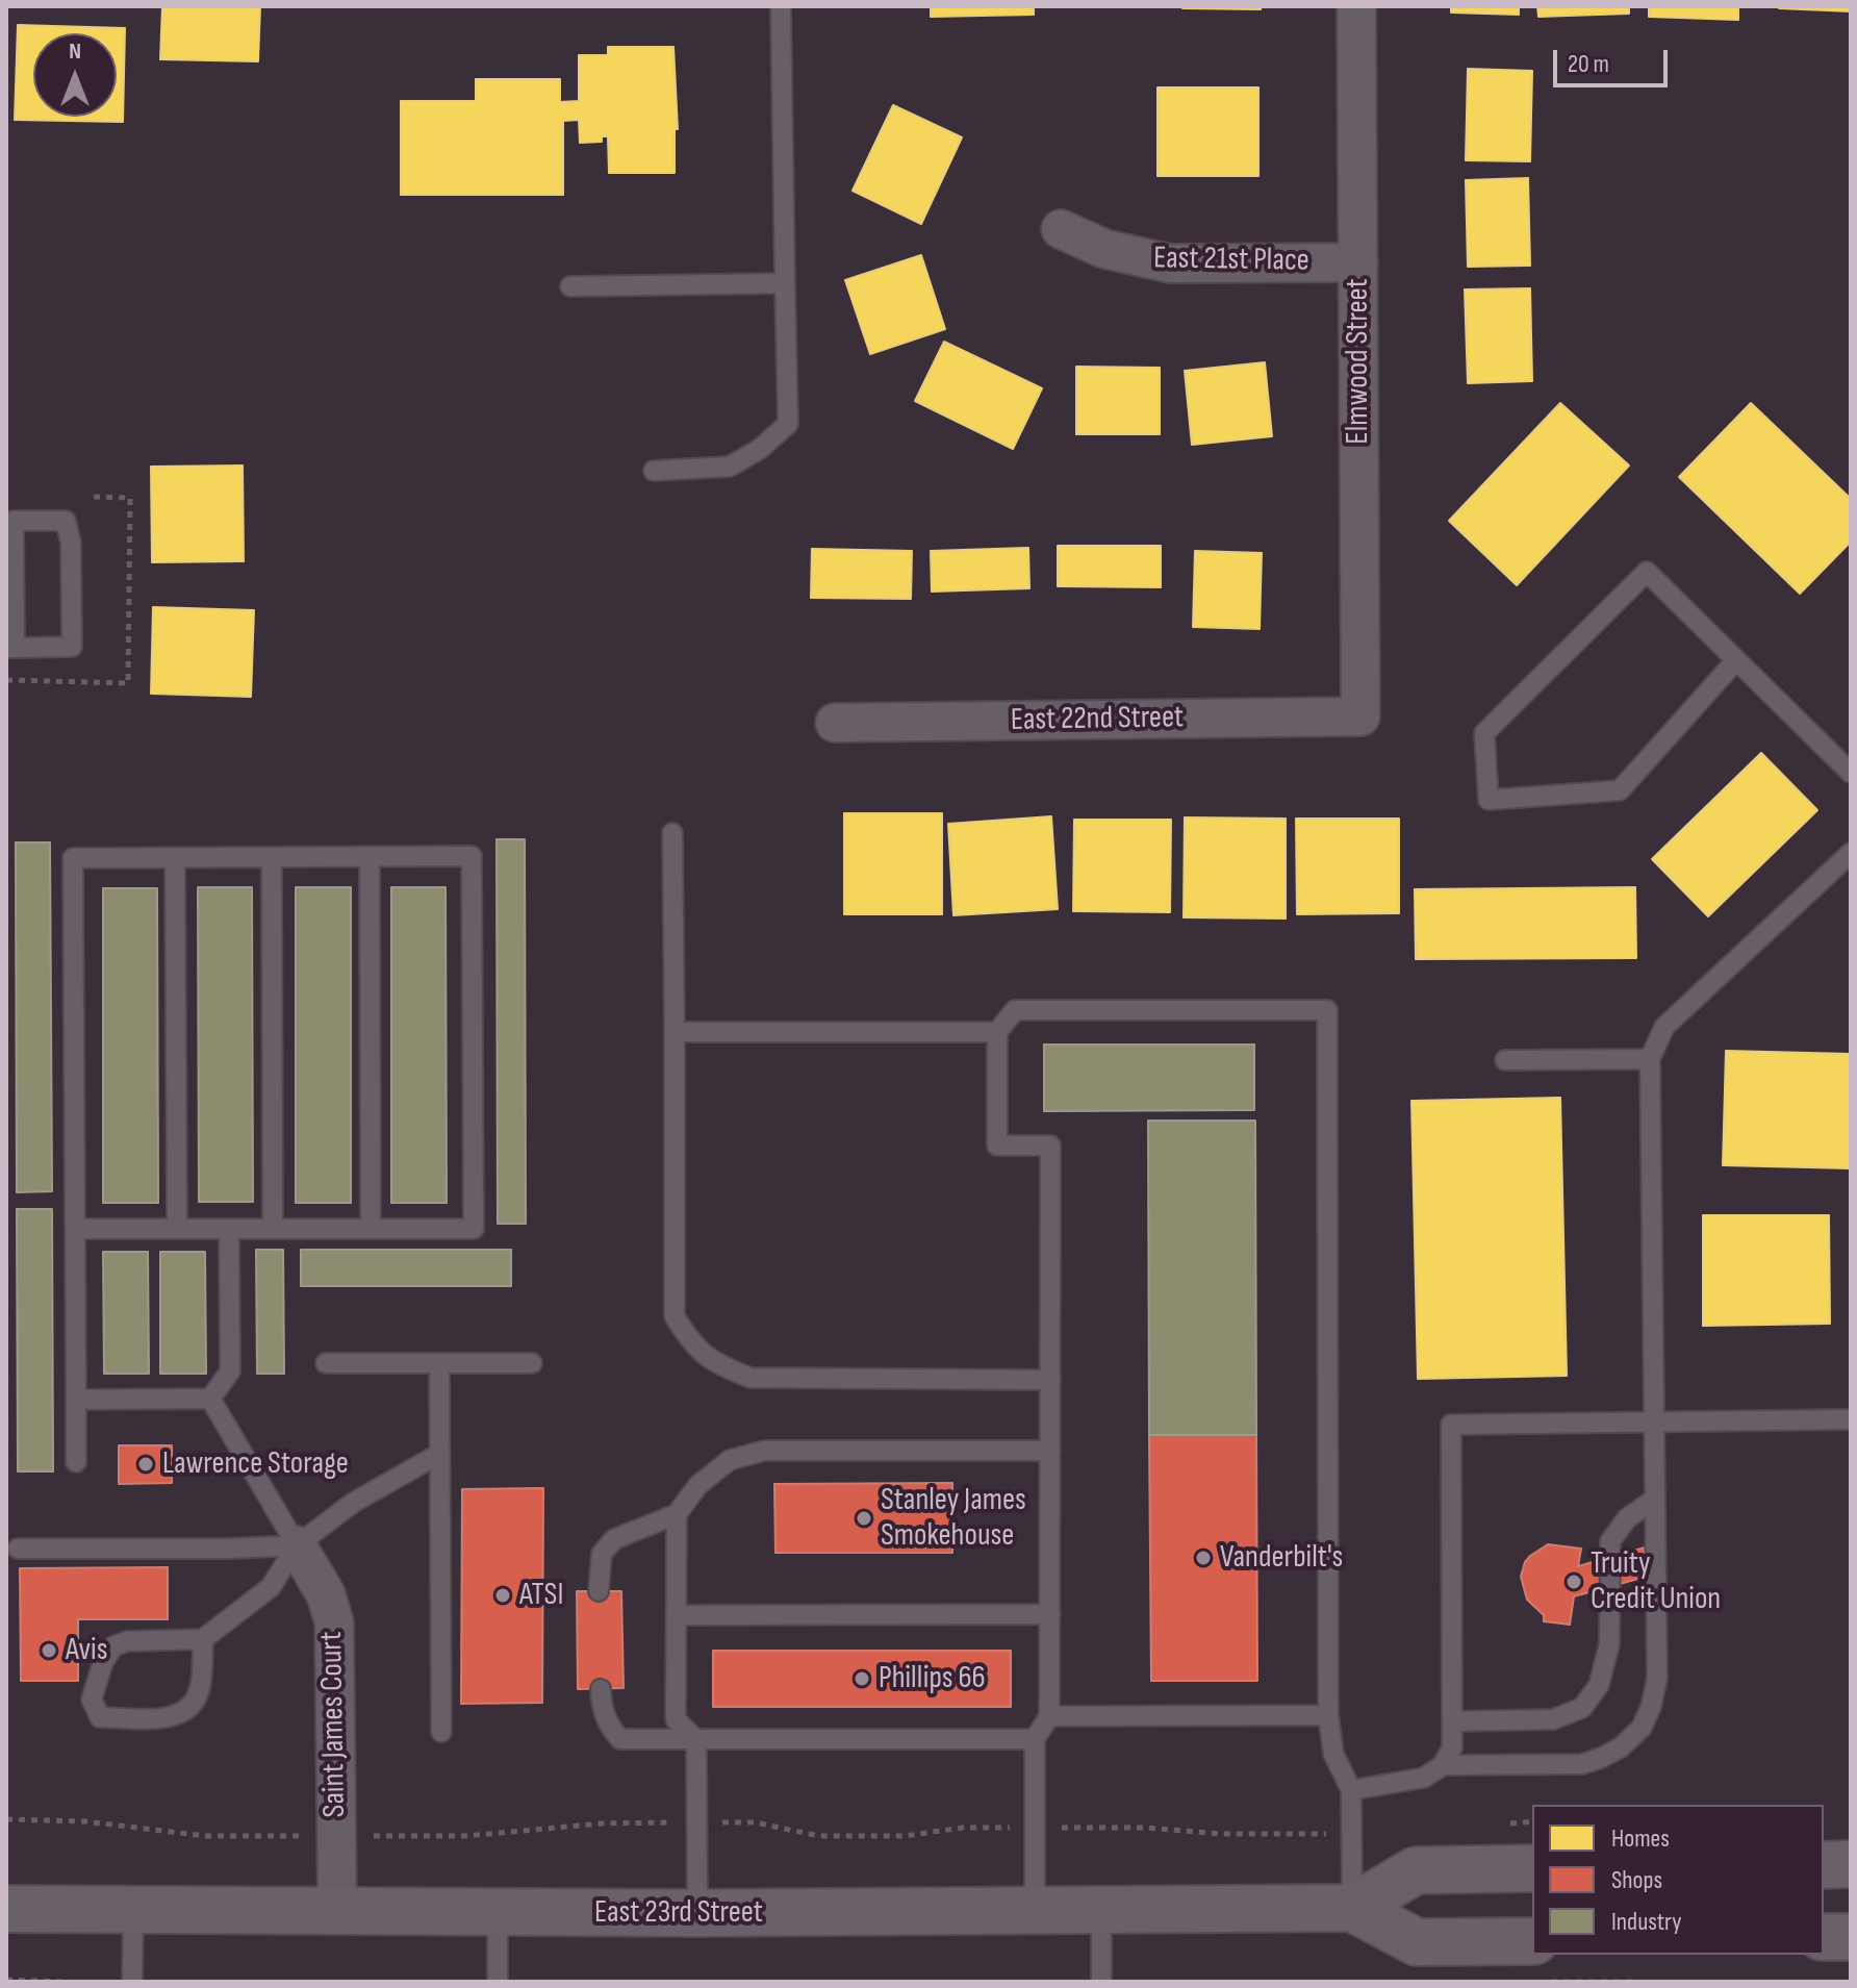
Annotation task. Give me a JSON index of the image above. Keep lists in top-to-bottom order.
{
  "streets": {
    "main road": ["East 23rd Street"],
    "street": [
      "East 21st Place",
      "Elmwood Street",
      "East 22nd Street",
      "Saint James Court"
    ]
  },
  "crossings": [
    ["East 21st Place", "Elmwood Street"],
    ["Elmwood Street", "East 22nd Street"],
    ["Saint James Court", "East 23rd Street"]
  ],
  "places": [
    "Lawrence Storage",
    "Stanley James Smokehouse",
    "Vanderbilt's",
    "Truity Credit Union",
    "ATSI",
    "Avis",
    "Phillips 66"
  ],
  "legend": ["Homes", "Shops", "Industry"],
  "scale_bar": "20 m",
  "north": "top"
}
